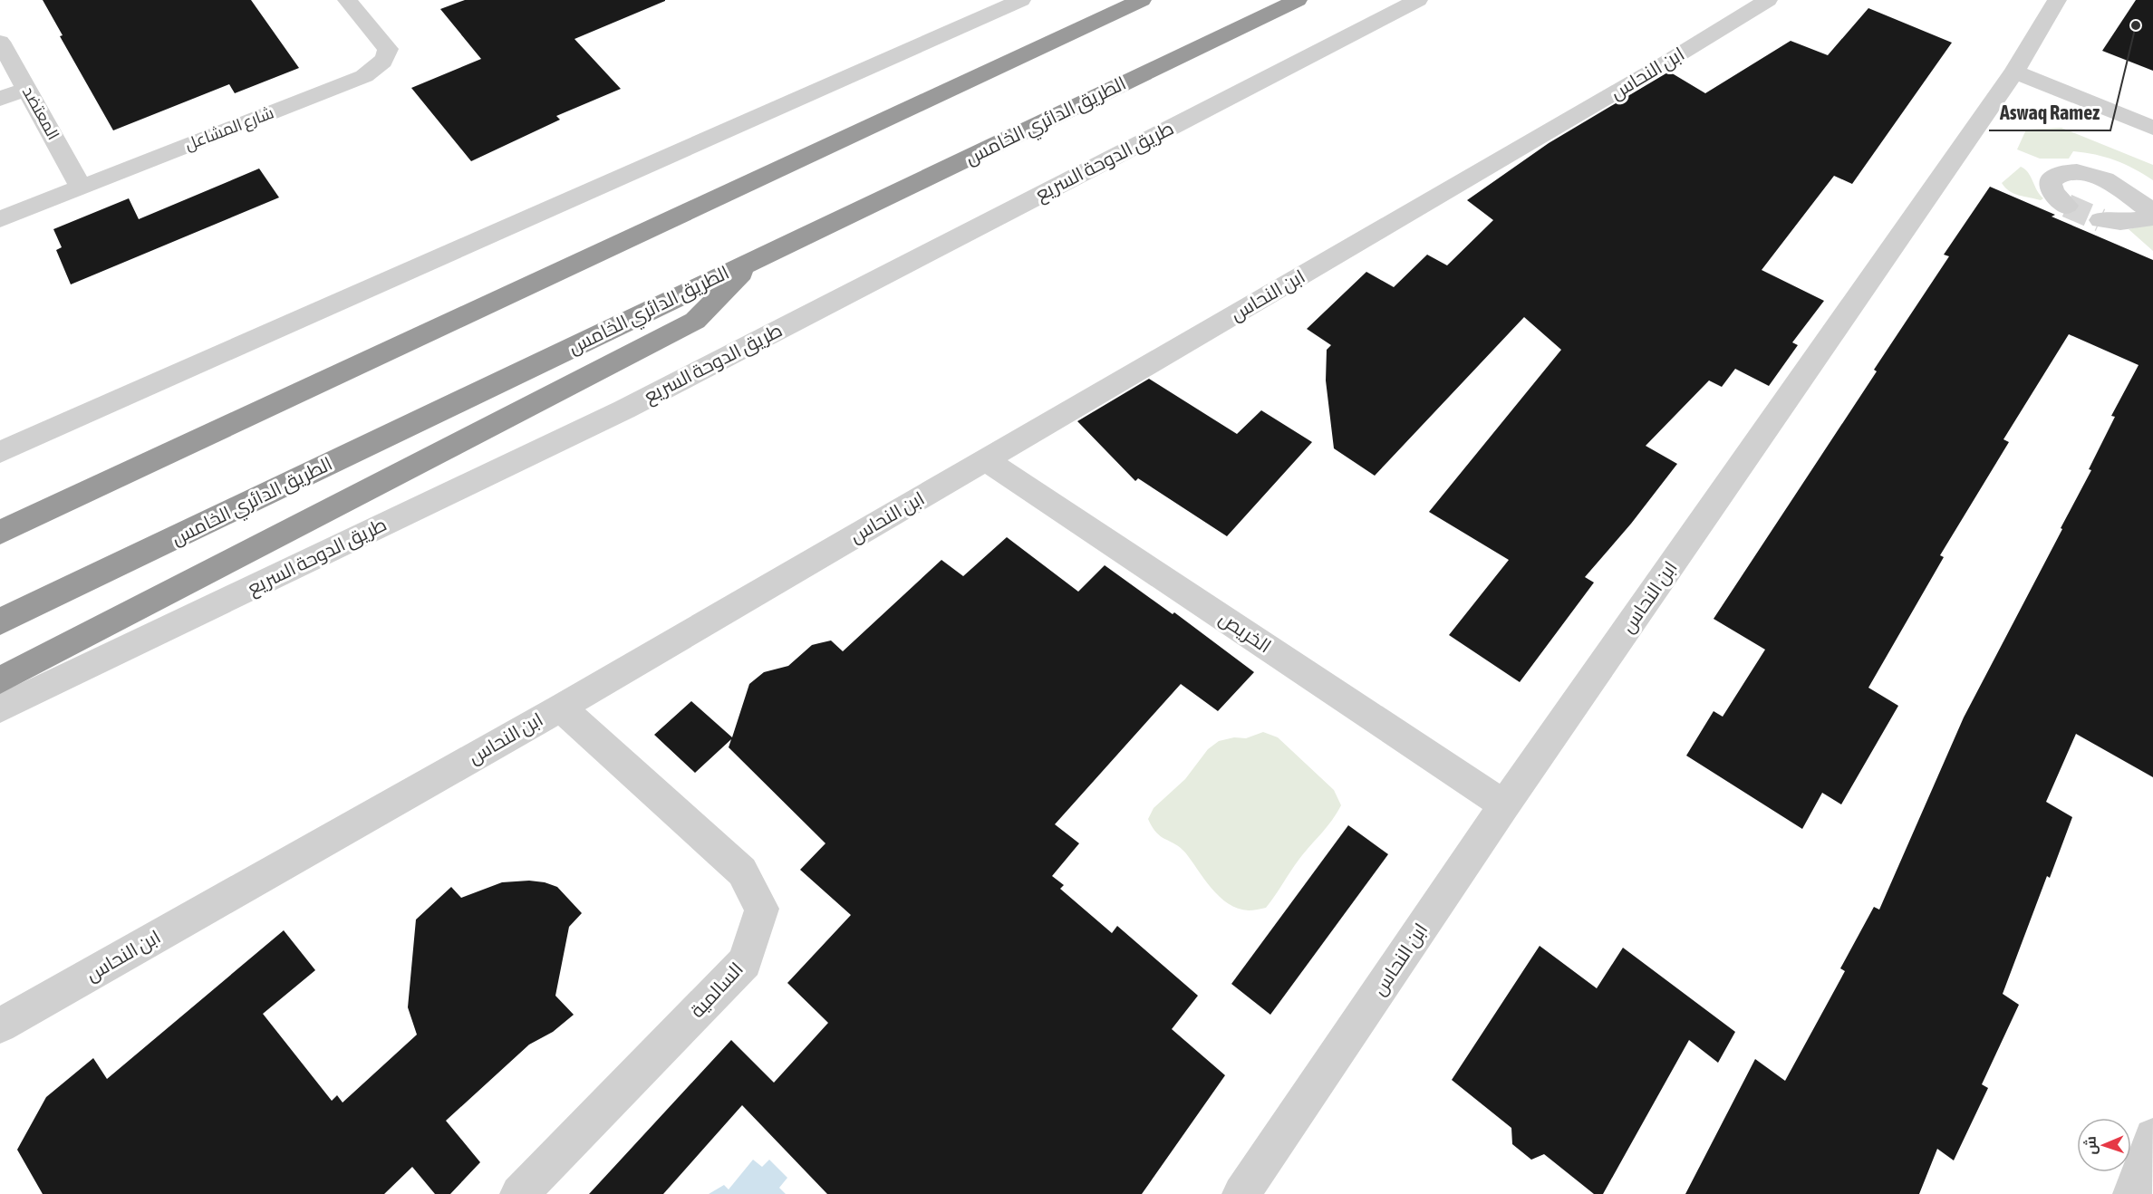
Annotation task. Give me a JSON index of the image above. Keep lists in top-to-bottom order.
{
  "streets": {
    "highway": ["الطريق الدائري الخامس"],
    "street": [
      "ابن النحاس",
      "المعتضد",
      "شارع المشاعل",
      "طريق الدوحة السريع",
      "الخريص",
      "السالمية"
    ]
  },
  "crossings": [
    ["ابن النحاس", "الخريص"],
    ["ابن النحاس", "السالمية"],
    ["المعتضد", "شارع المشاعل"]
  ],
  "places": ["Aswaq Ramez"],
  "north": "left"
}
